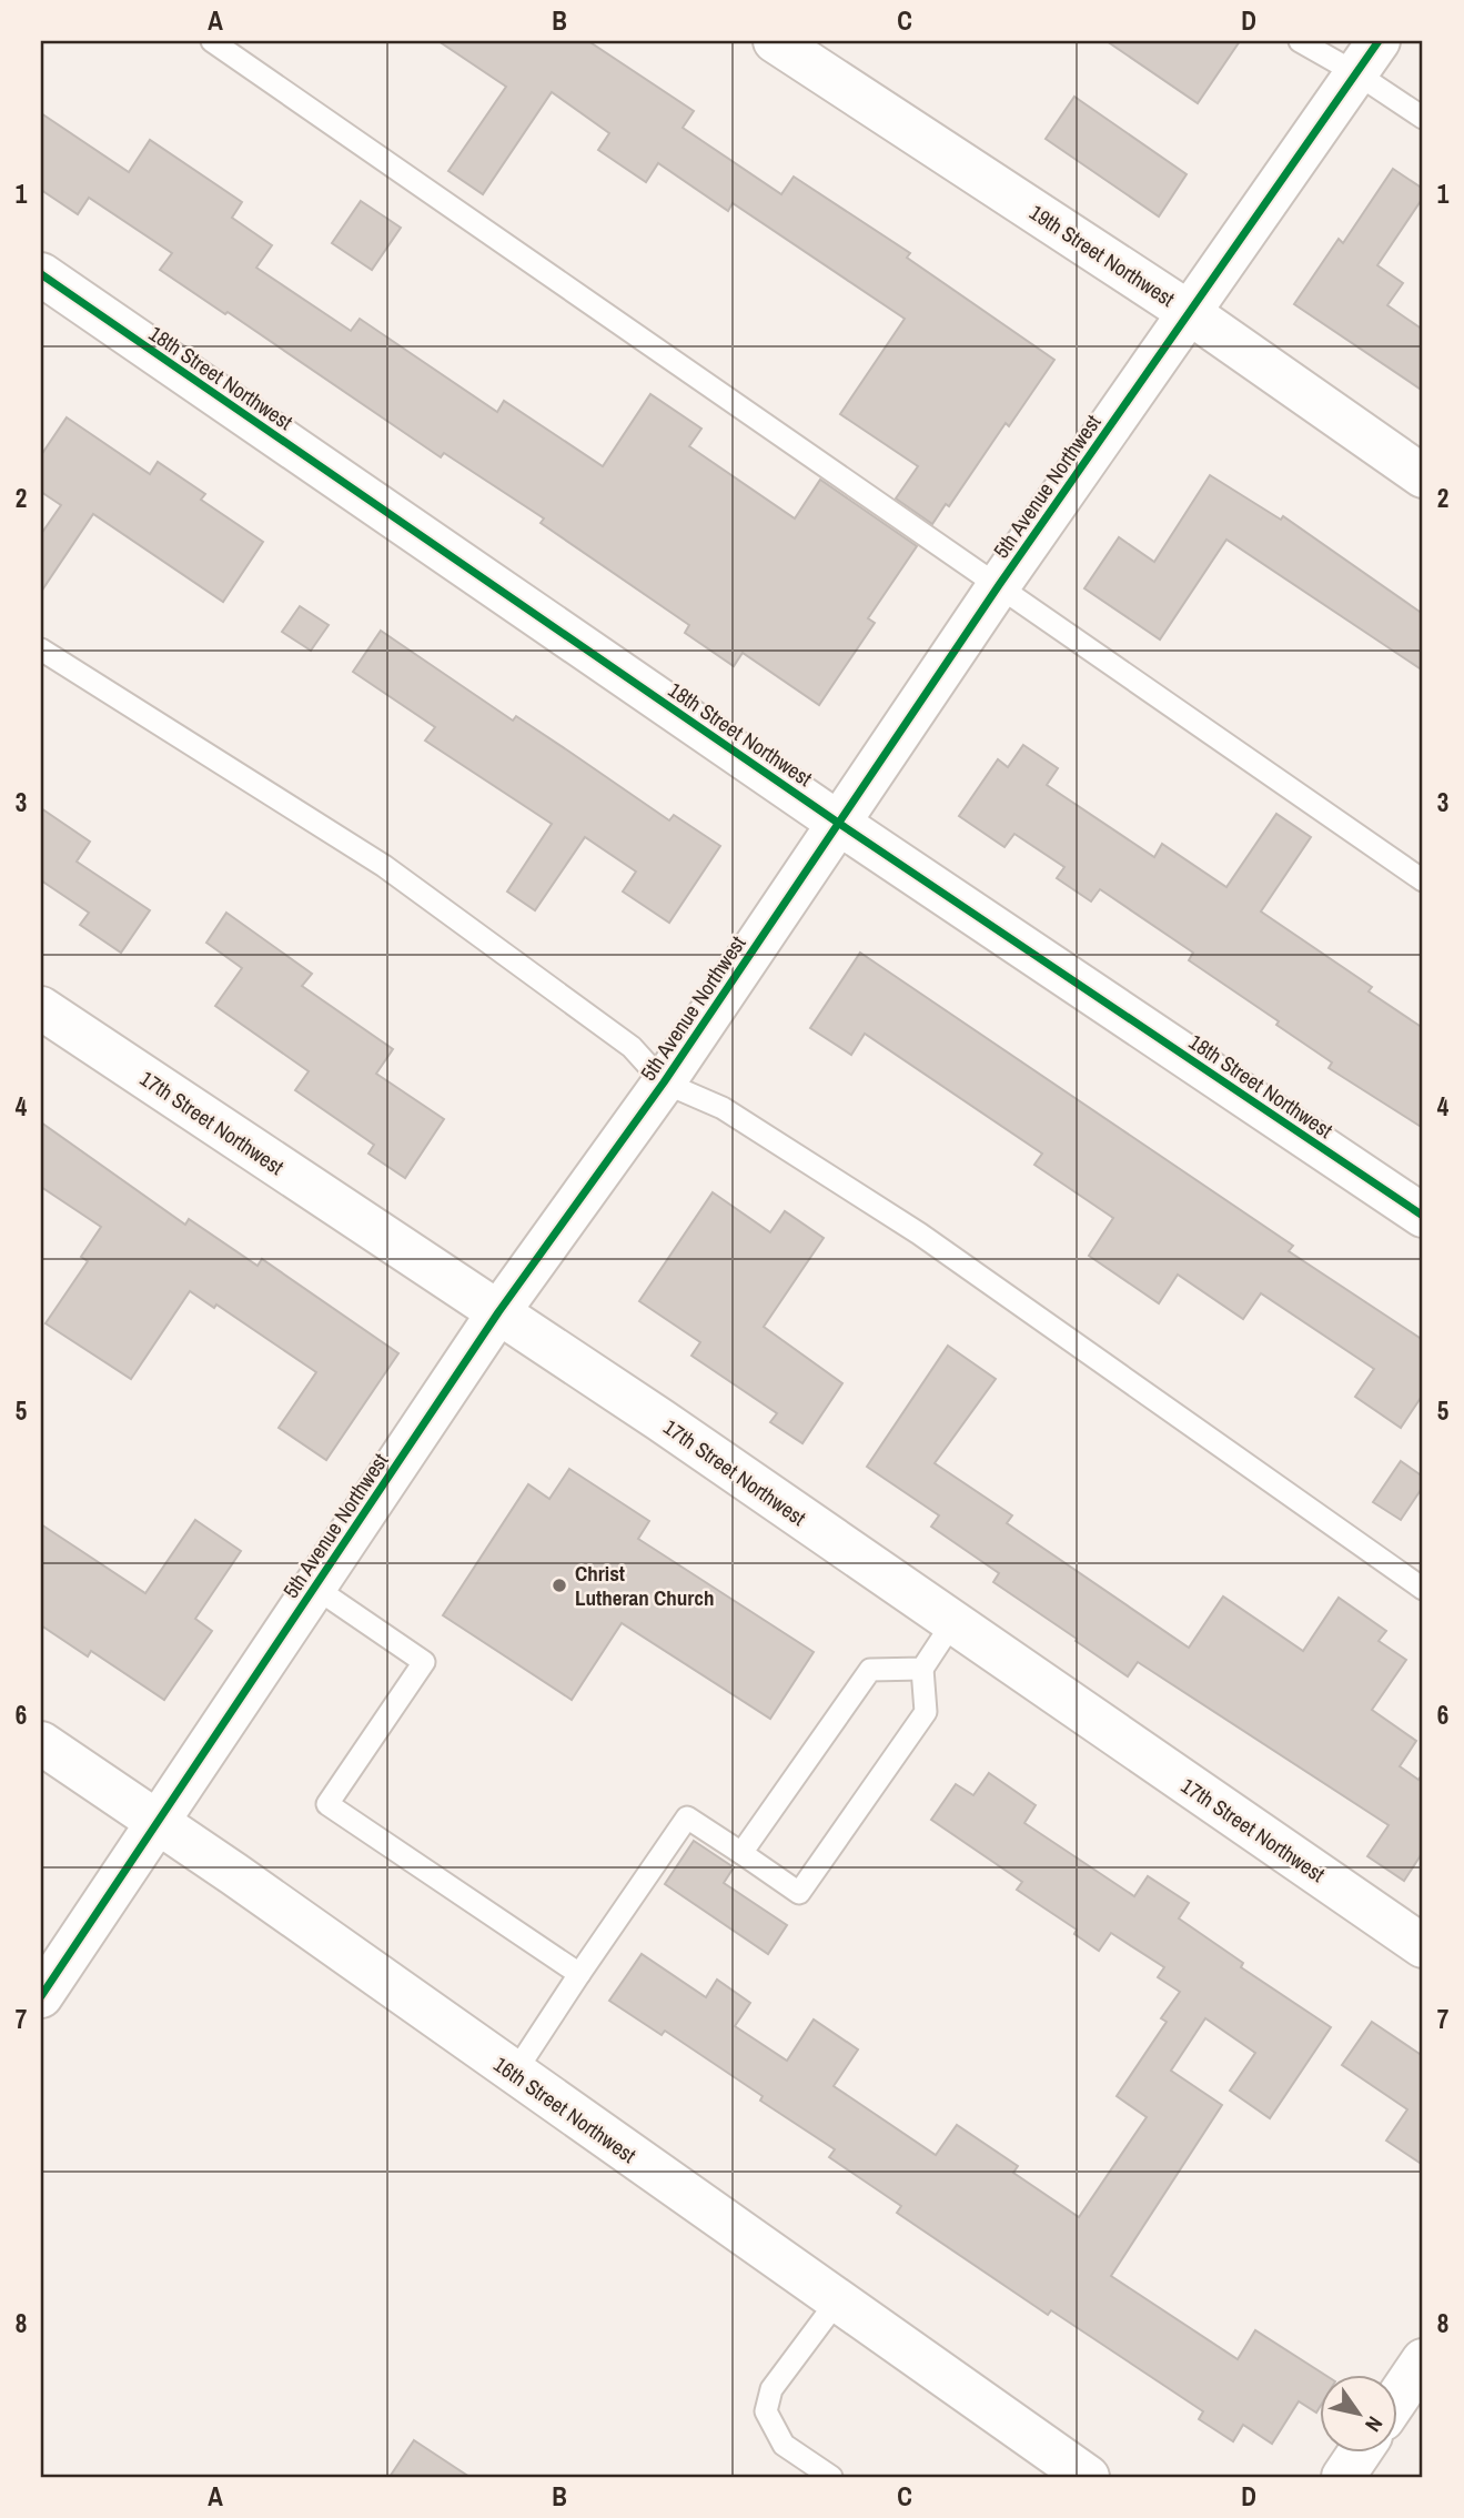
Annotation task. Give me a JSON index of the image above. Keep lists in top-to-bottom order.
{
  "streets": {
    "street": [
      "19th Street Northwest",
      "18th Street Northwest",
      "5th Avenue Northwest",
      "17th Street Northwest",
      "16th Street Northwest"
    ]
  },
  "crossings": [
    ["19th Street Northwest", "5th Avenue Northwest"],
    ["18th Street Northwest", "5th Avenue Northwest"],
    ["5th Avenue Northwest", "17th Street Northwest"],
    ["5th Avenue Northwest", "16th Street Northwest"]
  ],
  "places": ["Christ Lutheran Church"],
  "north": "bottom right",
  "grid": {
    "columns": [
      "A",
      "B",
      "C",
      "D"
    ],
    "rows": [
      "1",
      "2",
      "3",
      "4",
      "5",
      "6",
      "7",
      "8"
    ]
  }
}
